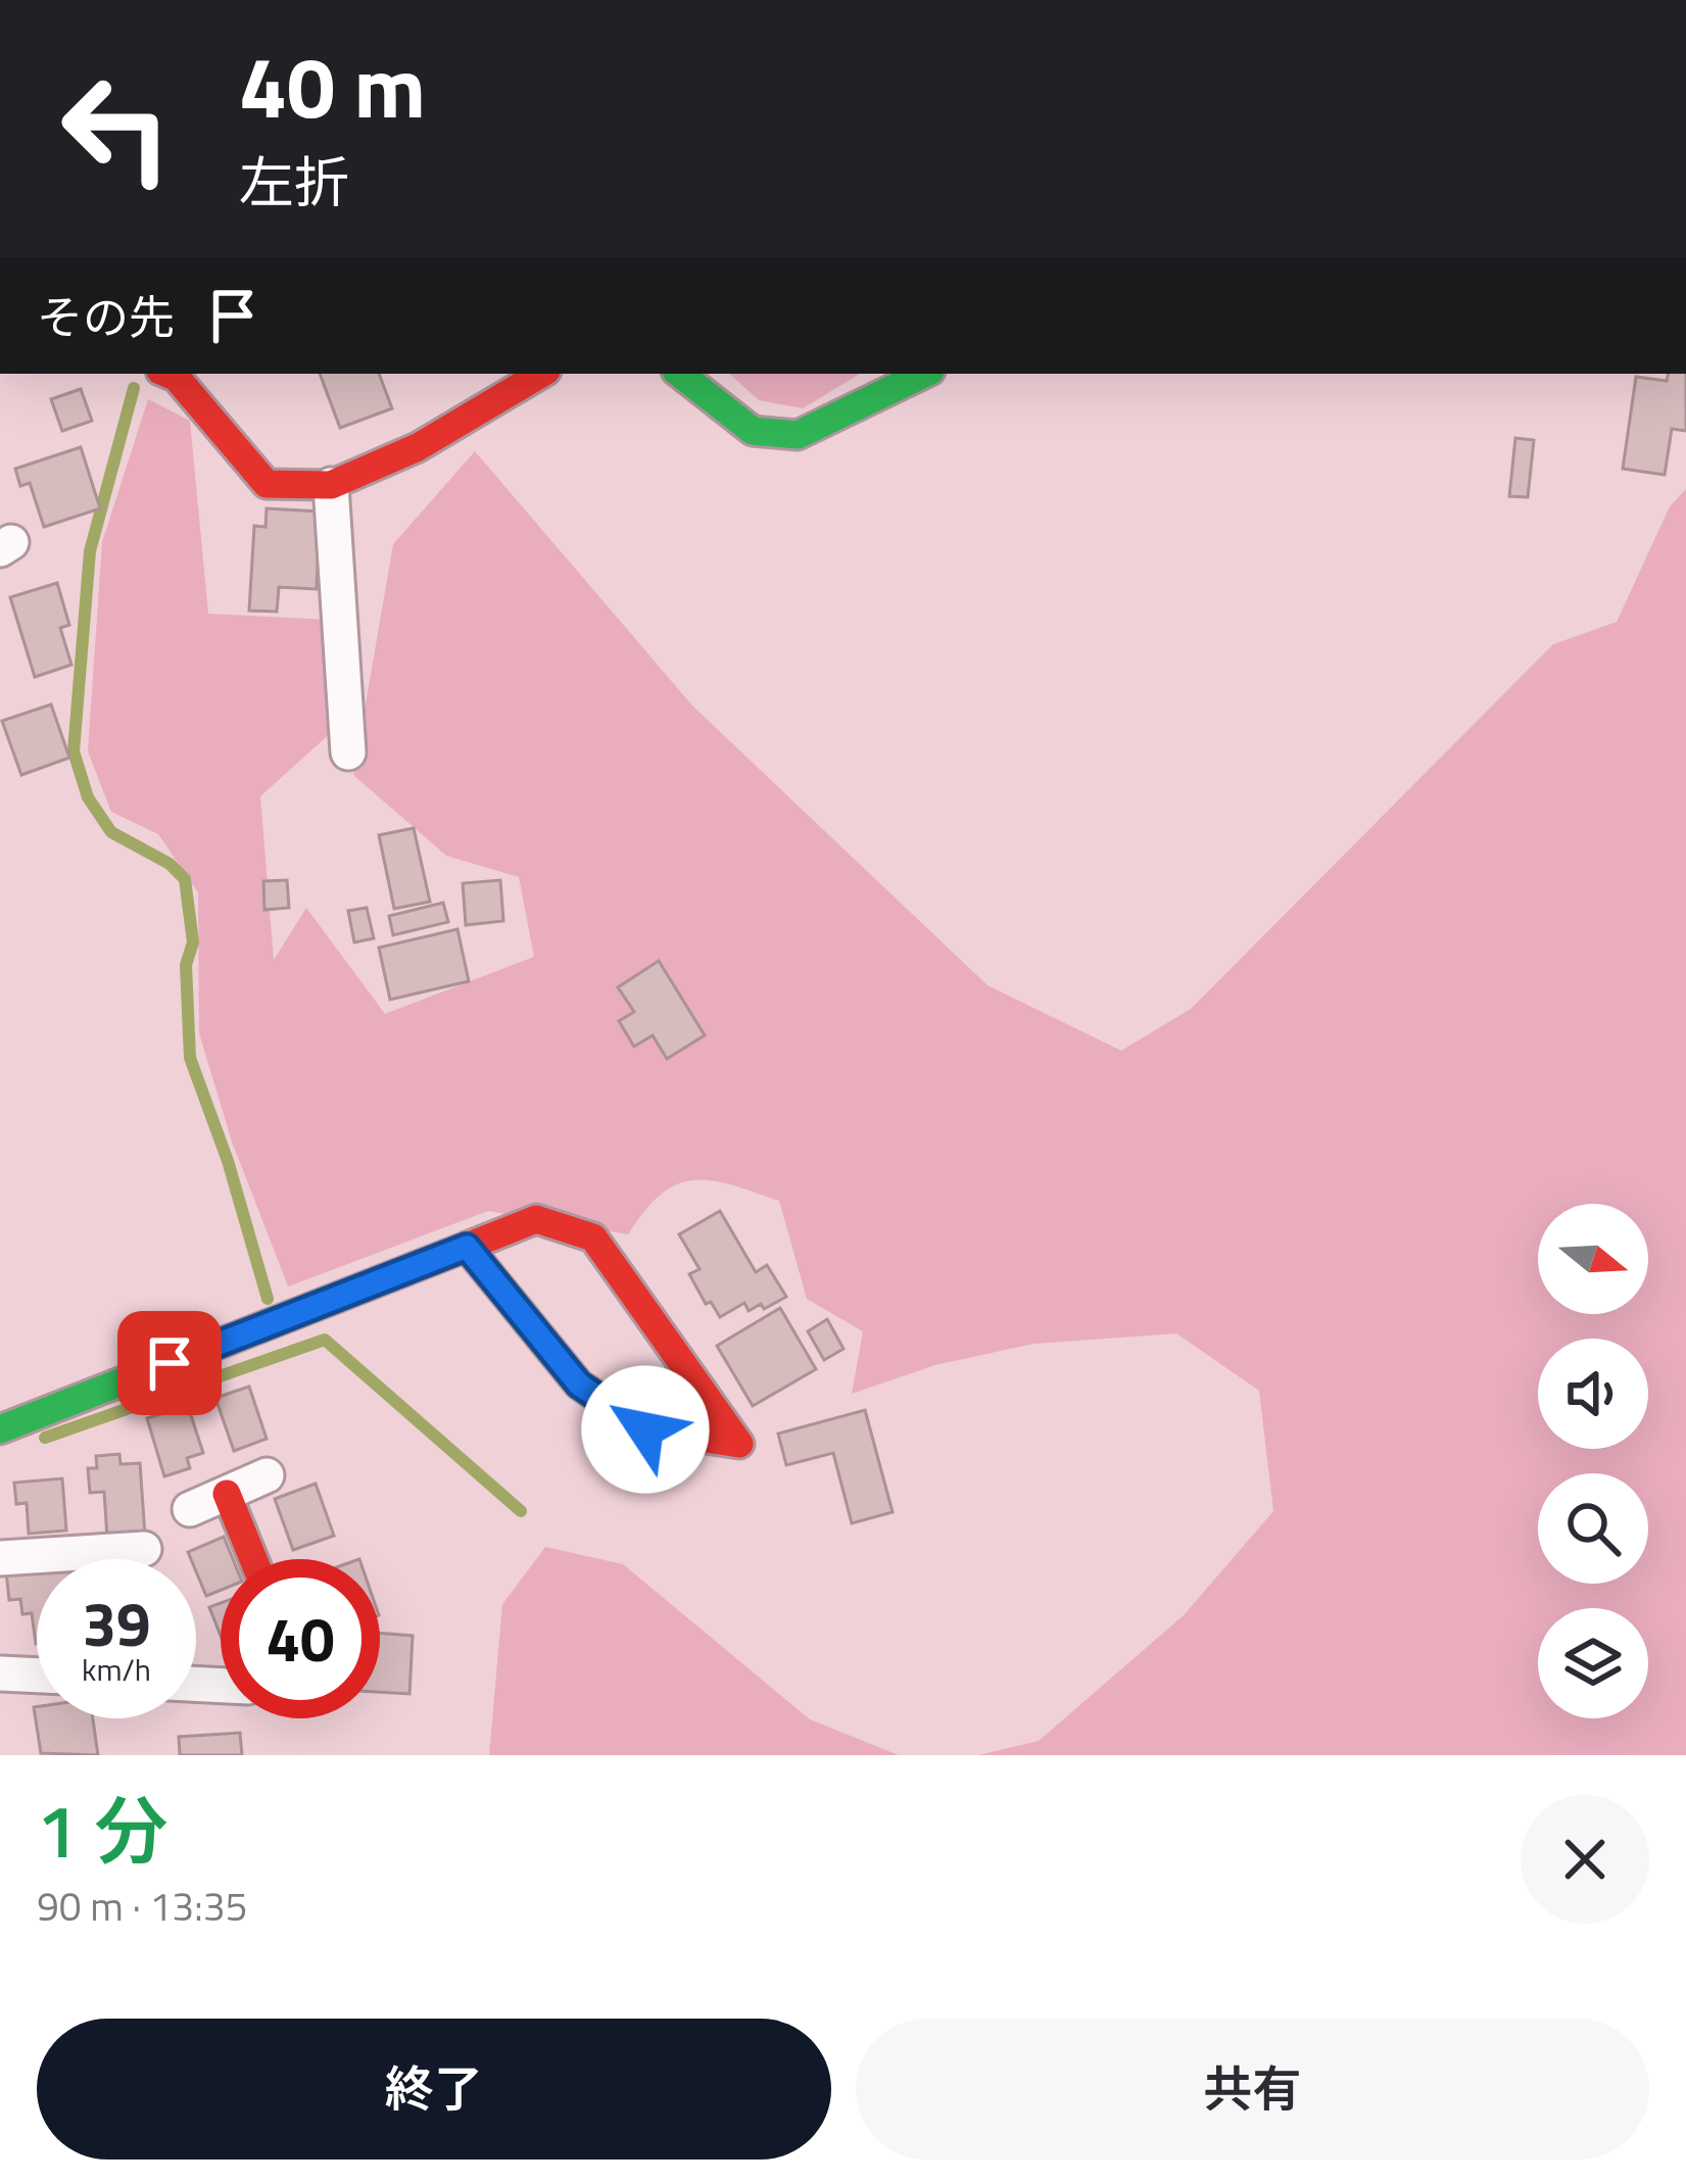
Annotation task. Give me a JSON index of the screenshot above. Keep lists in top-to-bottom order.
{
  "north": "right",
  "page": {
    "turn": ["40 m", "左折"],
    "then": "その先",
    "speed": "39 km/h",
    "limit": "40",
    "heading": ["1 分", "90 m · 13:35"],
    "buttons": ["終了", "共有"]
  }
}
